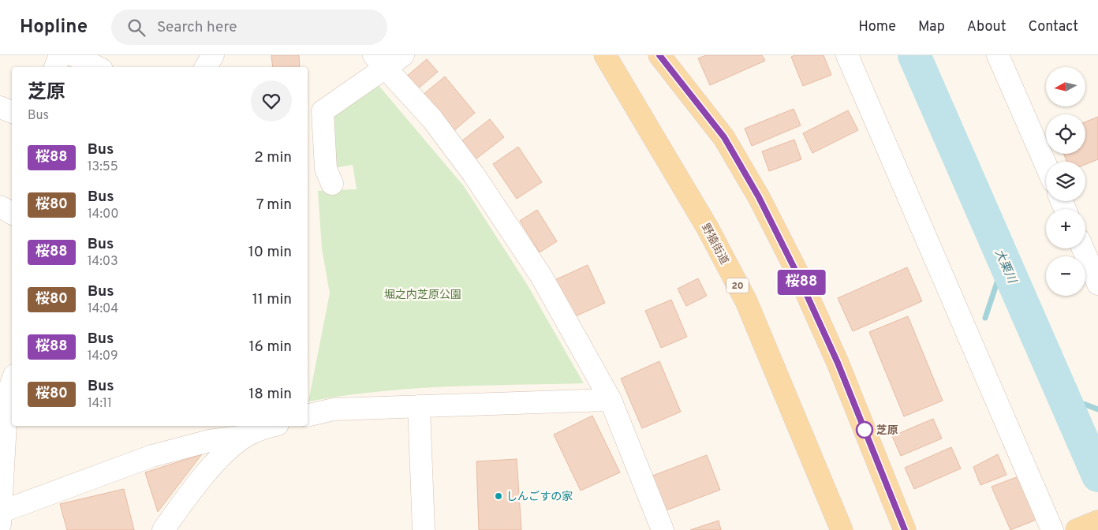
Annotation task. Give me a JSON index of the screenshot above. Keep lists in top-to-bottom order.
{
  "streets": {
    "main road": ["野猿街道", "20"]
  },
  "water": ["大栗川"],
  "parks": ["堀之内芝原公園"],
  "places": ["芝原", "しんごすの家"],
  "lines": ["bus line 桜88"],
  "north": "left",
  "page": {
    "header": "Hopline",
    "search": "Search here",
    "nav": [
      "Home",
      "Map",
      "About",
      "Contact"
    ],
    "on_map": "桜88",
    "map_buttons": ["+", "−"],
    "heading": ["芝原", "Bus"],
    "list": [
      {
        "mark": "桜88",
        "name": "Bus",
        "note": "13:55",
        "value": "2 min"
      },
      {
        "mark": "桜80",
        "name": "Bus",
        "note": "14:00",
        "value": "7 min"
      },
      {
        "mark": "桜88",
        "name": "Bus",
        "note": "14:03",
        "value": "10 min"
      },
      {
        "mark": "桜80",
        "name": "Bus",
        "note": "14:04",
        "value": "11 min"
      },
      {
        "mark": "桜88",
        "name": "Bus",
        "note": "14:09",
        "value": "16 min"
      },
      {
        "mark": "桜80",
        "name": "Bus",
        "note": "14:11",
        "value": "18 min"
      }
    ]
  }
}
